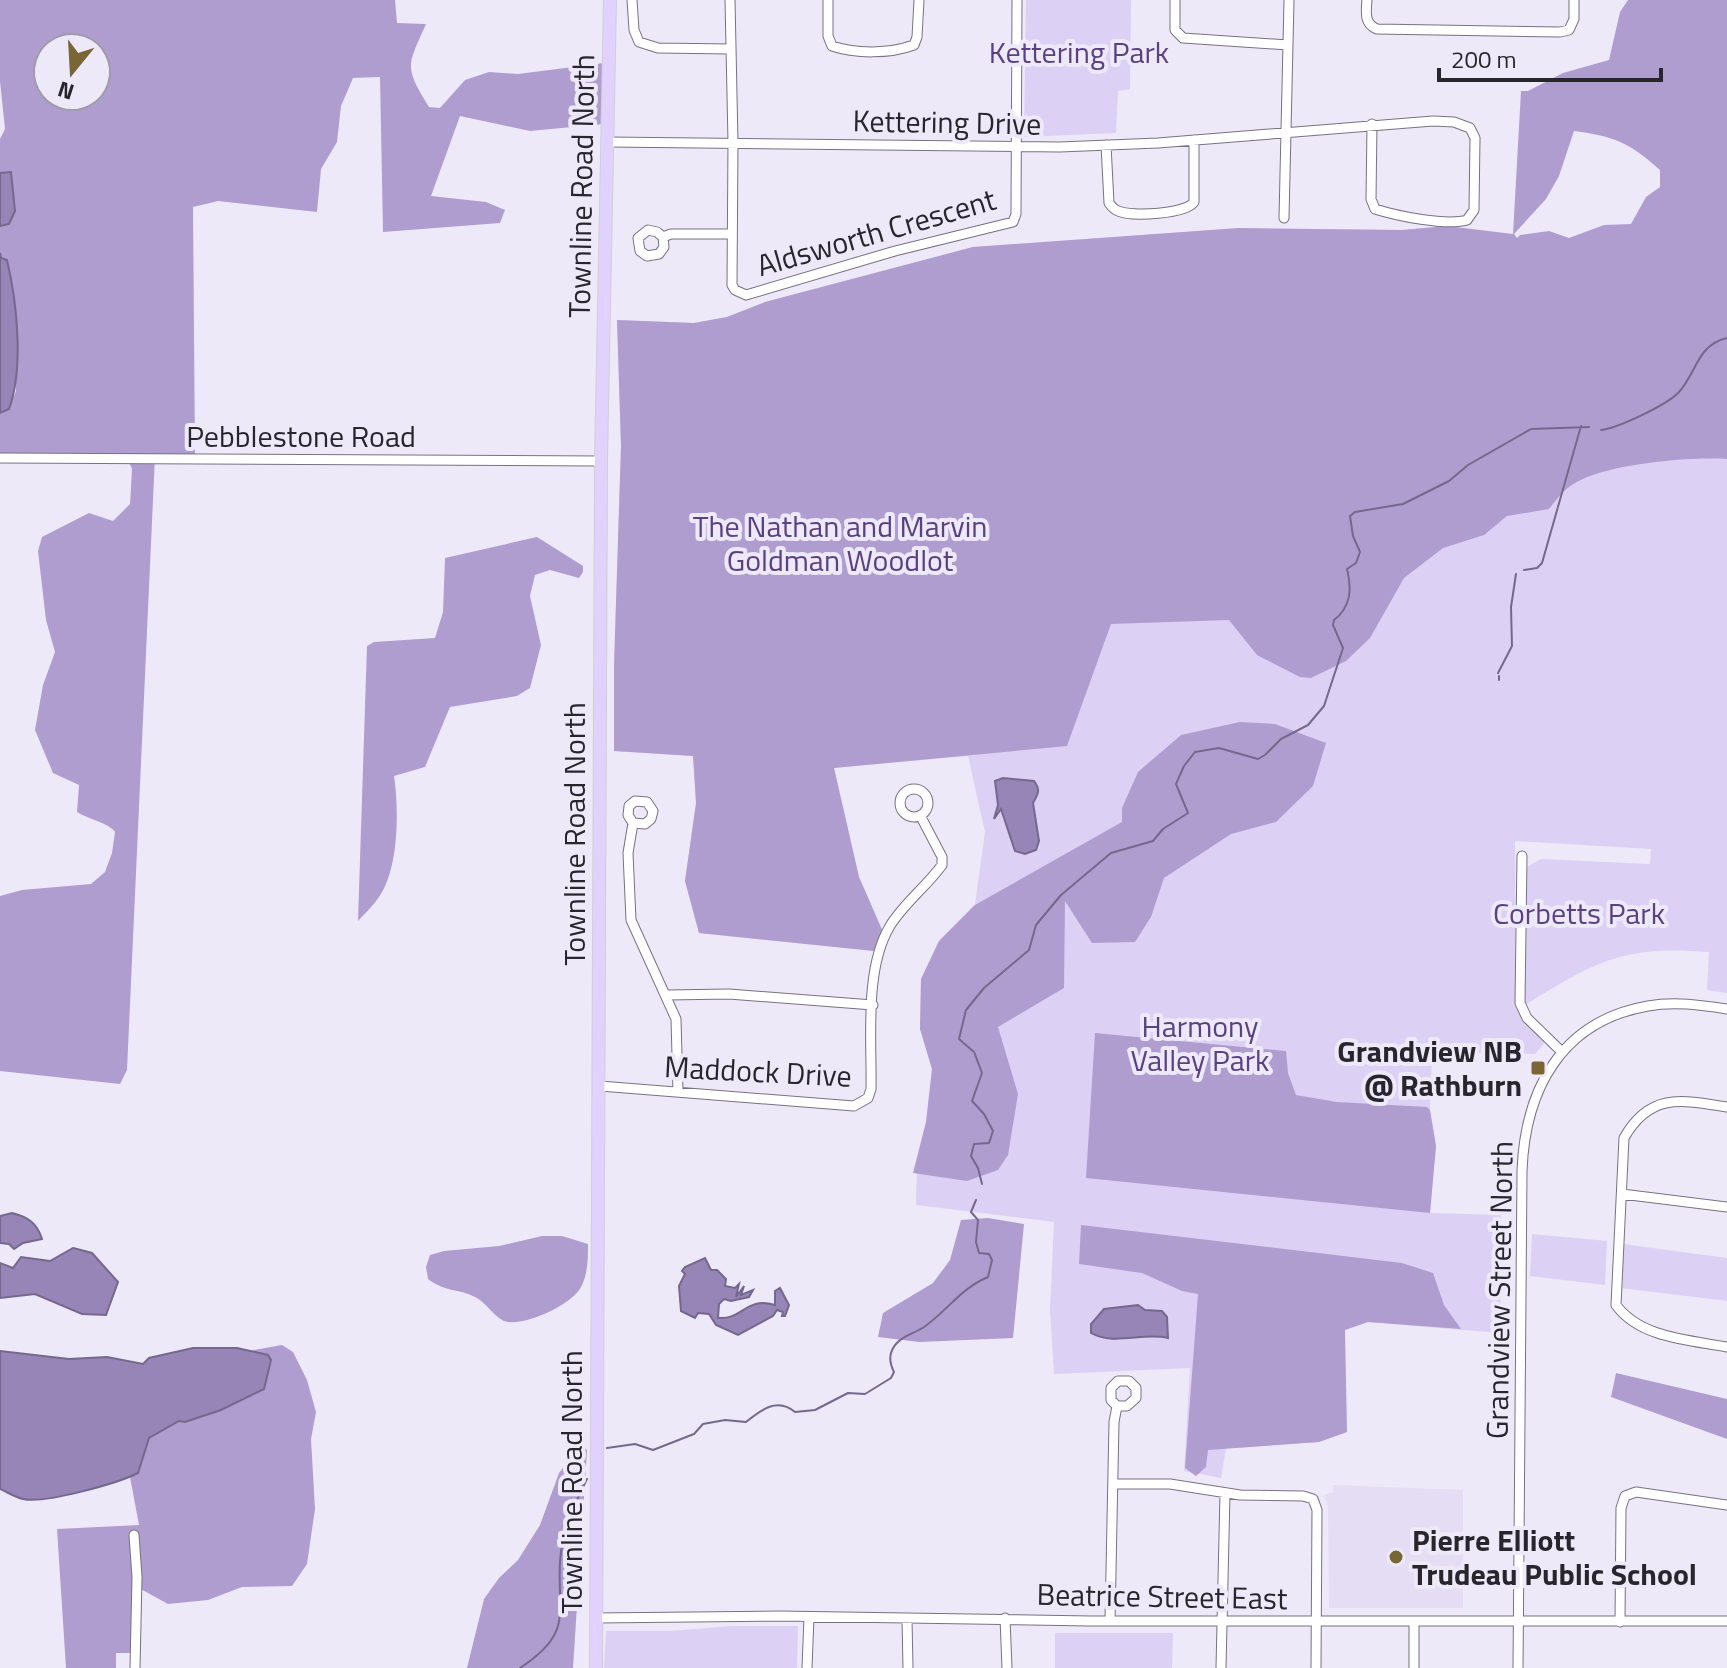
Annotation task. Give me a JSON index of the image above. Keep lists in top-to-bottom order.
{
  "streets": {
    "main road": ["Townline Road North"],
    "street": [
      "Kettering Drive",
      "Aldsworth Crescent",
      "Pebblestone Road",
      "Maddock Drive",
      "Grandview Street North",
      "Beatrice Street East"
    ]
  },
  "crossings": [
    ["Kettering Drive", "Townline Road North"],
    ["Kettering Drive", "Aldsworth Crescent"],
    ["Townline Road North", "Pebblestone Road"],
    ["Townline Road North", "Maddock Drive"],
    ["Townline Road North", "Beatrice Street East"],
    ["Grandview Street North", "Beatrice Street East"]
  ],
  "parks": [
    "Kettering Park",
    "The Nathan and Marvin Goldman Woodlot",
    "Corbetts Park",
    "Harmony Valley Park"
  ],
  "places": {
    "transit": ["Grandview NB @ Rathburn"],
    "other": ["Pierre Elliott Trudeau Public School"]
  },
  "scale_bar": "200 m",
  "north": "bottom"
}
